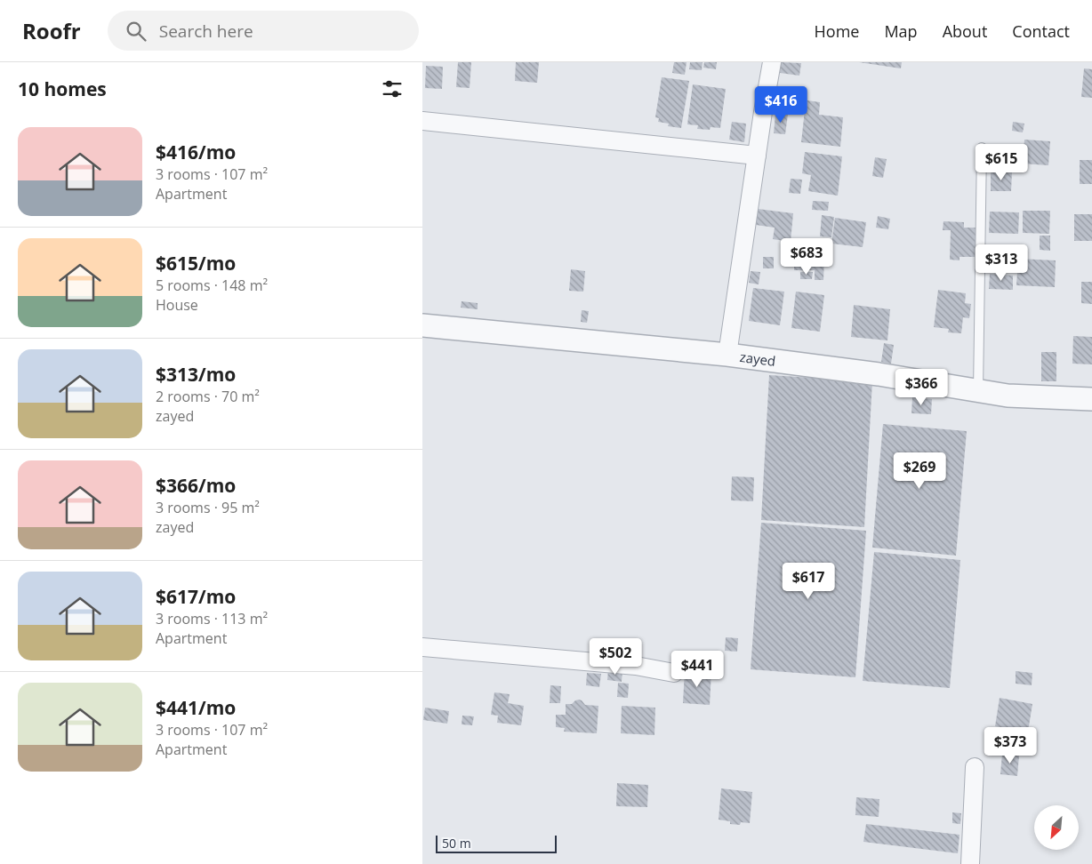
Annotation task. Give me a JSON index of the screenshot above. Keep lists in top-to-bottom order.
{
  "streets": {
    "street": ["zayed"]
  },
  "scale_bar": "50 m",
  "north": "bottom left",
  "page": {
    "header": "Roofr",
    "search": "Search here",
    "nav": [
      "Home",
      "Map",
      "About",
      "Contact"
    ],
    "heading": "10 homes",
    "price": [
      "$416",
      "$615",
      "$683",
      "$313",
      "$366",
      "$269",
      "$617",
      "$502",
      "$441",
      "$373"
    ],
    "list": [
      {
        "name": "$416/mo",
        "note": "3 rooms · 107 m² · Apartment"
      },
      {
        "name": "$615/mo",
        "note": "5 rooms · 148 m² · House"
      },
      {
        "name": "$313/mo",
        "note": "2 rooms · 70 m² · zayed"
      },
      {
        "name": "$366/mo",
        "note": "3 rooms · 95 m² · zayed"
      },
      {
        "name": "$617/mo",
        "note": "3 rooms · 113 m² · Apartment"
      },
      {
        "name": "$441/mo",
        "note": "3 rooms · 107 m² · Apartment"
      }
    ],
    "scale": "50 m"
  }
}
